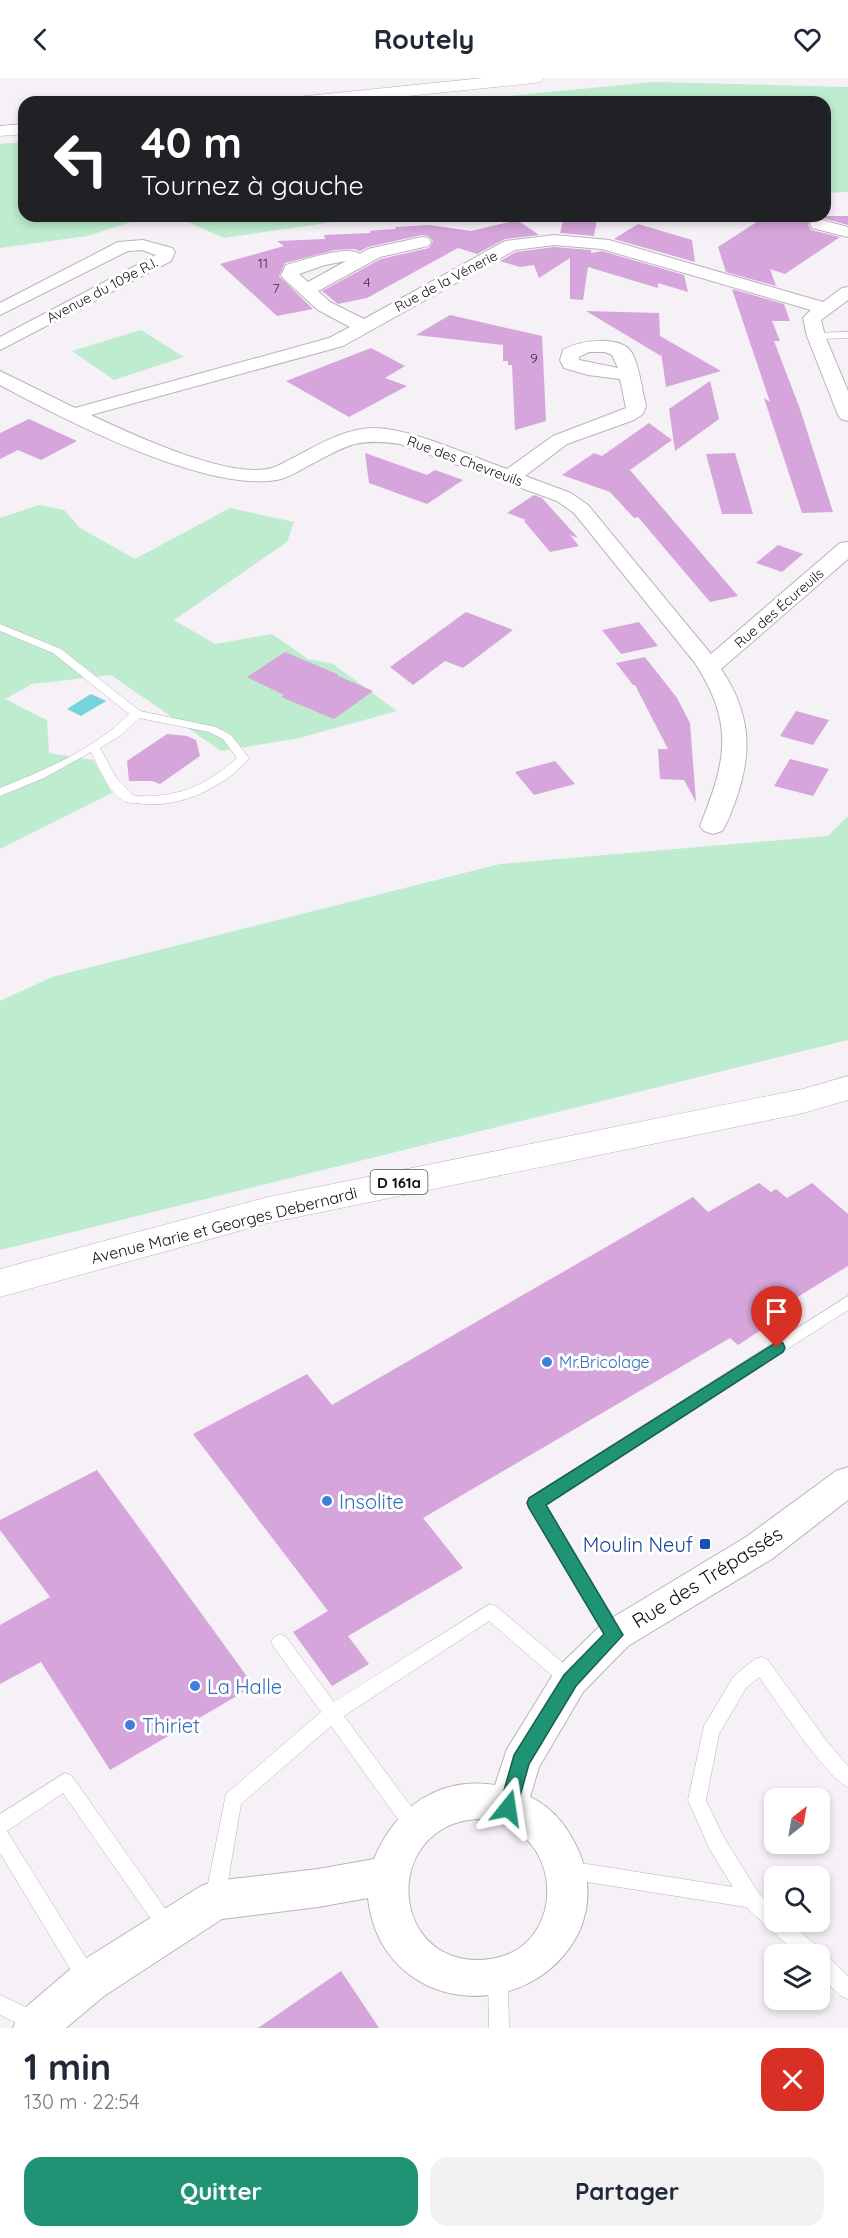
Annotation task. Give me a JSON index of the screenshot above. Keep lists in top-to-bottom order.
{
  "streets": {
    "main road": ["D 161a", "Avenue Marie et Georges Debernardi"],
    "street": [
      "Rue de la Vénerie",
      "Avenue du 109e R.I.",
      "Rue des Chevreuils",
      "Rue des Écureuils",
      "Rue des Trépassés"
    ]
  },
  "crossings": [
    ["Rue de la Vénerie", "Rue des Chevreuils"],
    ["Rue des Chevreuils", "Rue des Écureuils"]
  ],
  "places": {
    "other": [
      "Mr.Bricolage",
      "Insolite",
      "La Halle",
      "Thiriet"
    ],
    "transit": ["Moulin Neuf"]
  },
  "house_numbers": [
    "11",
    "4",
    "7",
    "9"
  ],
  "north": "top right",
  "page": {
    "header": "Routely",
    "turn": ["40 m", "Tournez à gauche"],
    "heading": ["1 min", "130 m · 22:54"],
    "buttons": ["Quitter", "Partager"]
  }
}
